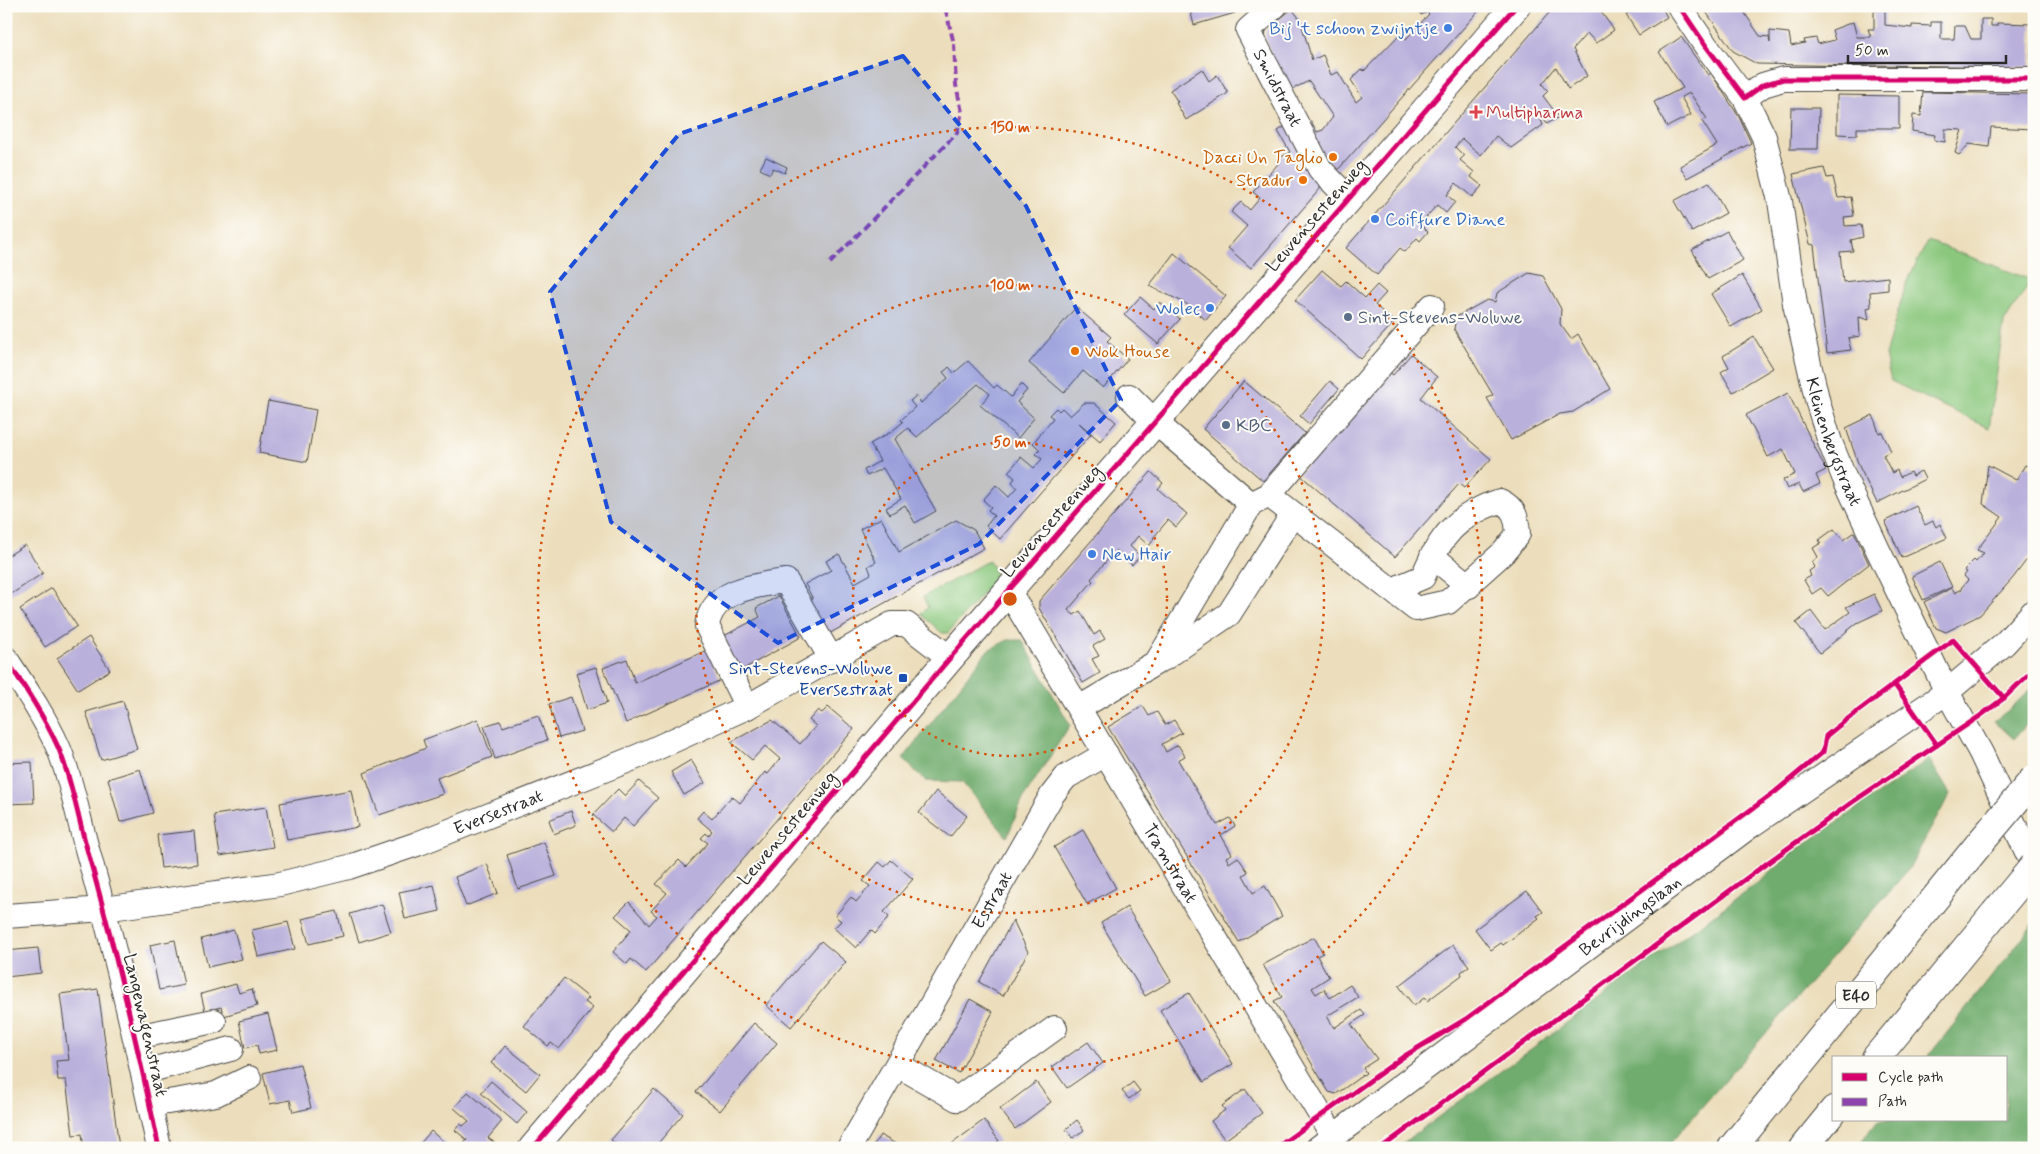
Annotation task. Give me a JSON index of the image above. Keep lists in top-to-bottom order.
{
  "streets": {
    "main road": ["Leuvensesteenweg", "E40"],
    "street": [
      "Smidstraat",
      "Kleinenbergstraat",
      "Eversestraat",
      "Tramstraat",
      "Esstraat",
      "Bevrijdingslaan",
      "Langewagenstraat"
    ]
  },
  "crossings": [
    ["Smidstraat", "Leuvensesteenweg"],
    ["Leuvensesteenweg", "Eversestraat"],
    ["Leuvensesteenweg", "Tramstraat"],
    ["Kleinenbergstraat", "Bevrijdingslaan"],
    ["Eversestraat", "Langewagenstraat"],
    ["Tramstraat", "Esstraat"],
    ["Tramstraat", "Bevrijdingslaan"]
  ],
  "places": {
    "other": [
      "Bij 't schoon zwijntje",
      "Dacci Un Taglio",
      "Stradur",
      "Coiffure Diane",
      "Wolec",
      "Sint-Stevens-Woluwe",
      "Wok House",
      "KBC",
      "New Hair"
    ],
    "health": ["Multipharma"],
    "transit": ["Sint-Stevens-Woluwe Eversestraat"]
  },
  "legend": ["Cycle path", "Path"],
  "scale_bar": "50 m",
  "rings": ["150 m", "100 m", "50 m"]
}
